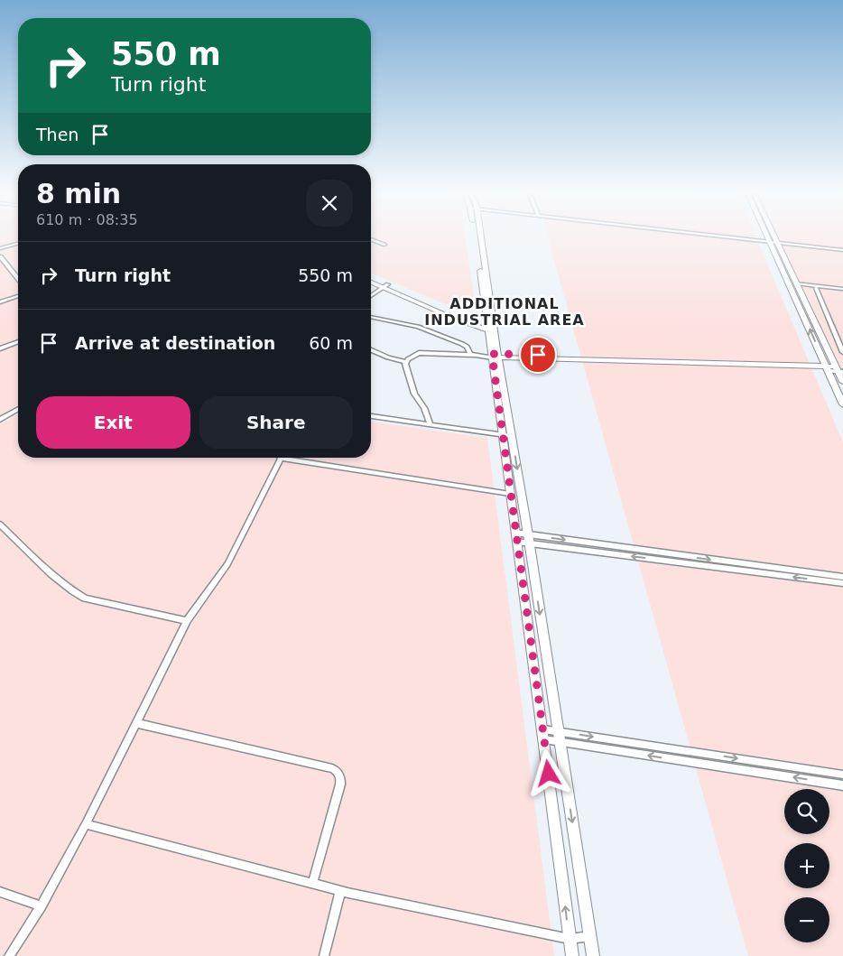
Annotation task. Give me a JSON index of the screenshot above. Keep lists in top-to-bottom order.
{
  "districts": ["ADDITIONAL INDUSTRIAL AREA"],
  "page": {
    "turn": ["550 m", "Turn right"],
    "then": "Then",
    "heading": ["8 min", "610 m · 08:35"],
    "list": [
      {
        "name": "Turn right",
        "value": "550 m"
      },
      {
        "name": "Arrive at destination",
        "value": "60 m"
      }
    ],
    "buttons": ["Exit", "Share"],
    "map_buttons": ["+", "−"]
  }
}
